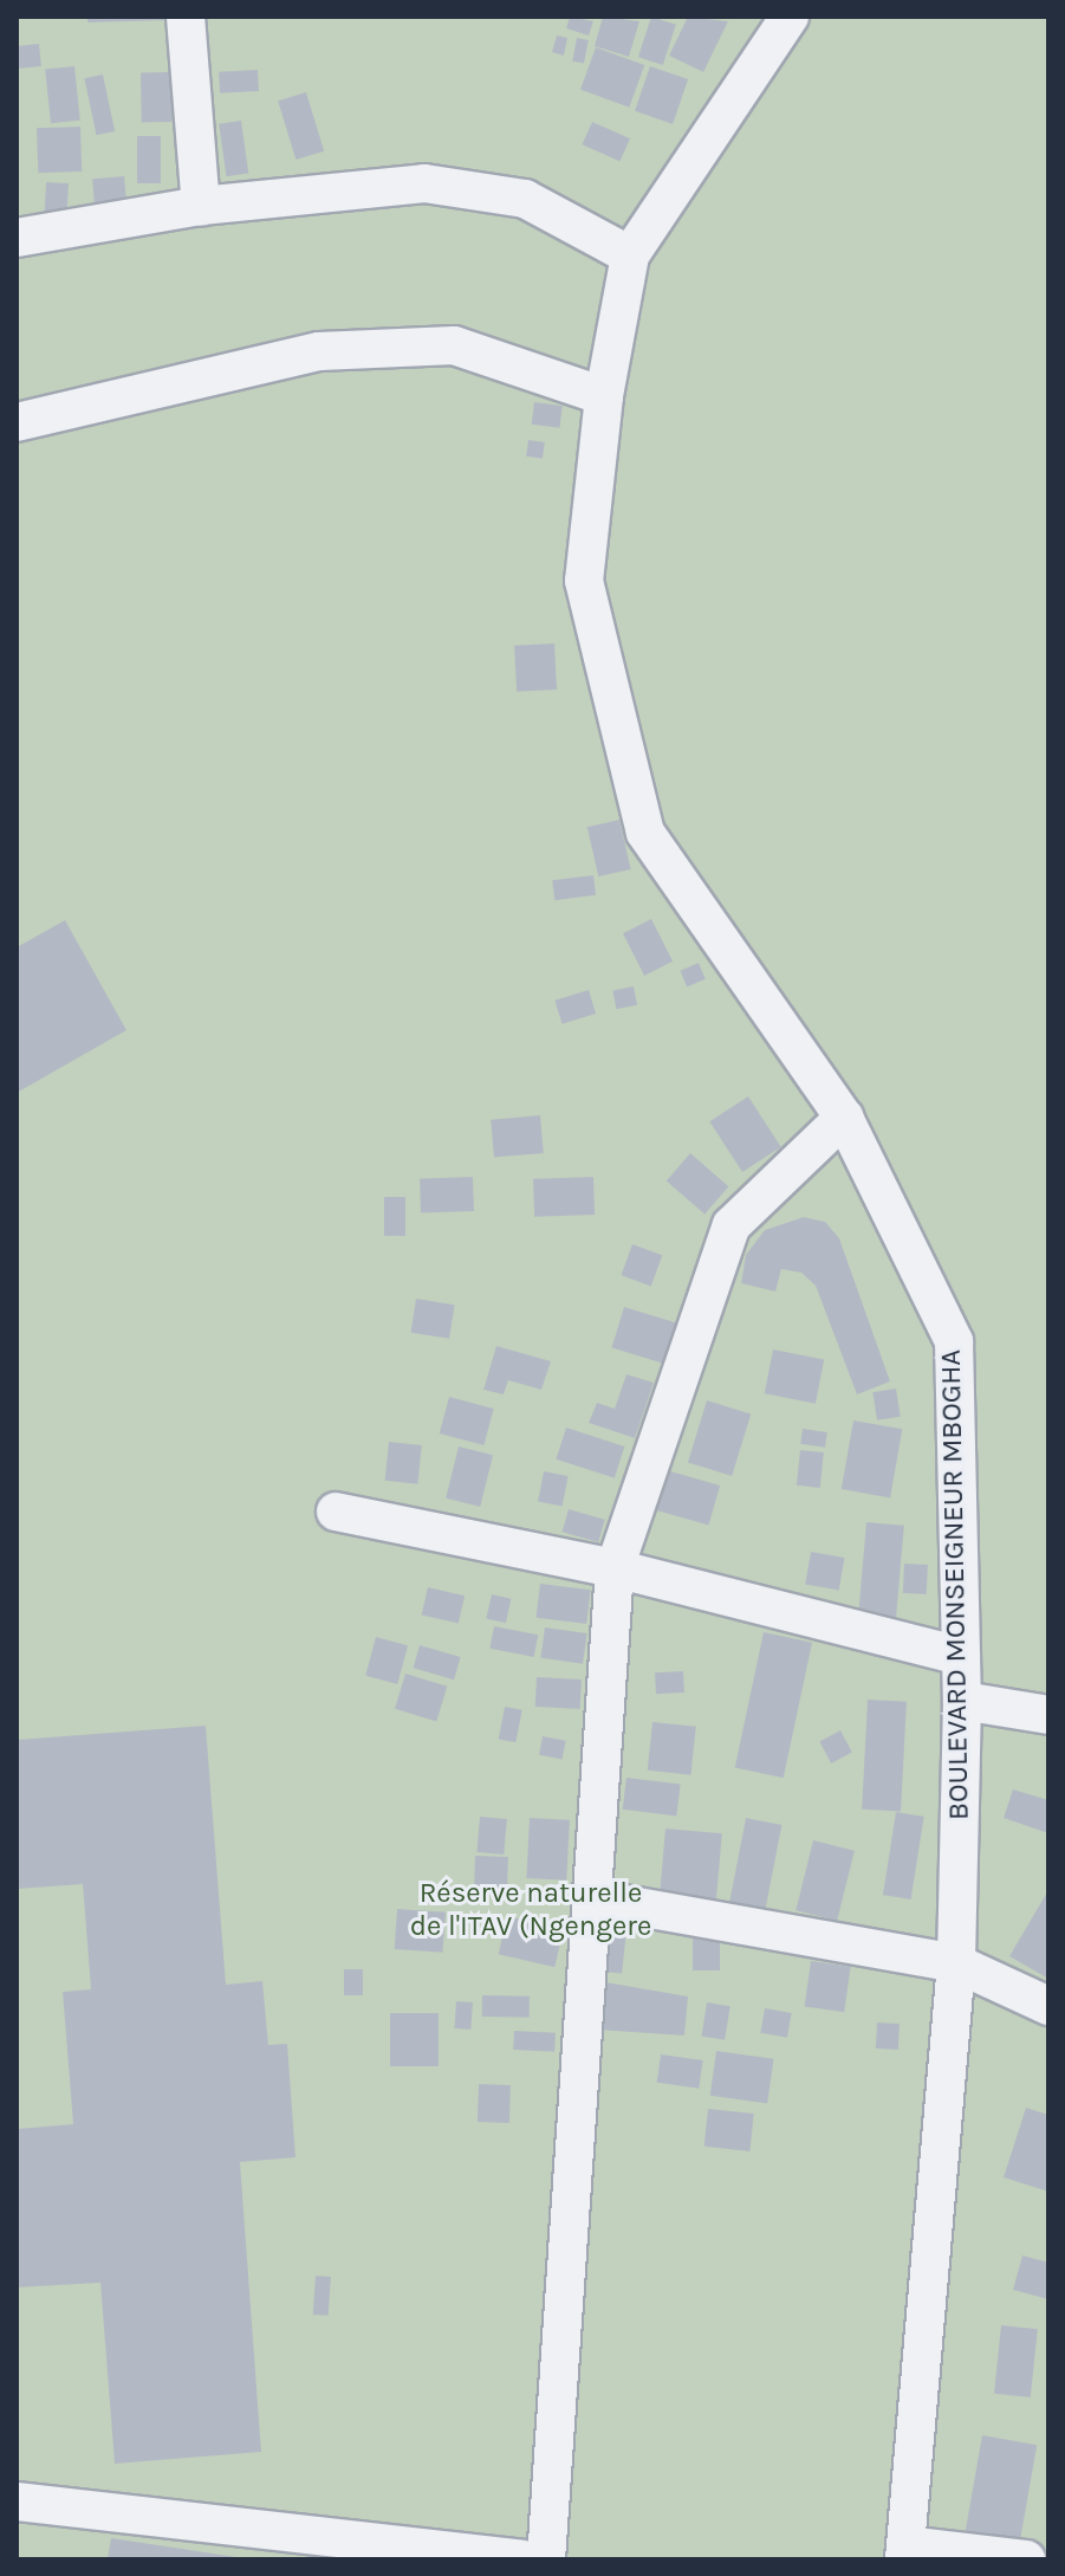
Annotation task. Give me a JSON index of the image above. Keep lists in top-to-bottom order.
{
  "streets": {
    "street": ["BOULEVARD MONSEIGNEUR MBOGHA"]
  },
  "parks": ["Réserve naturelle de l'ITAV (Ngengere"]
}
